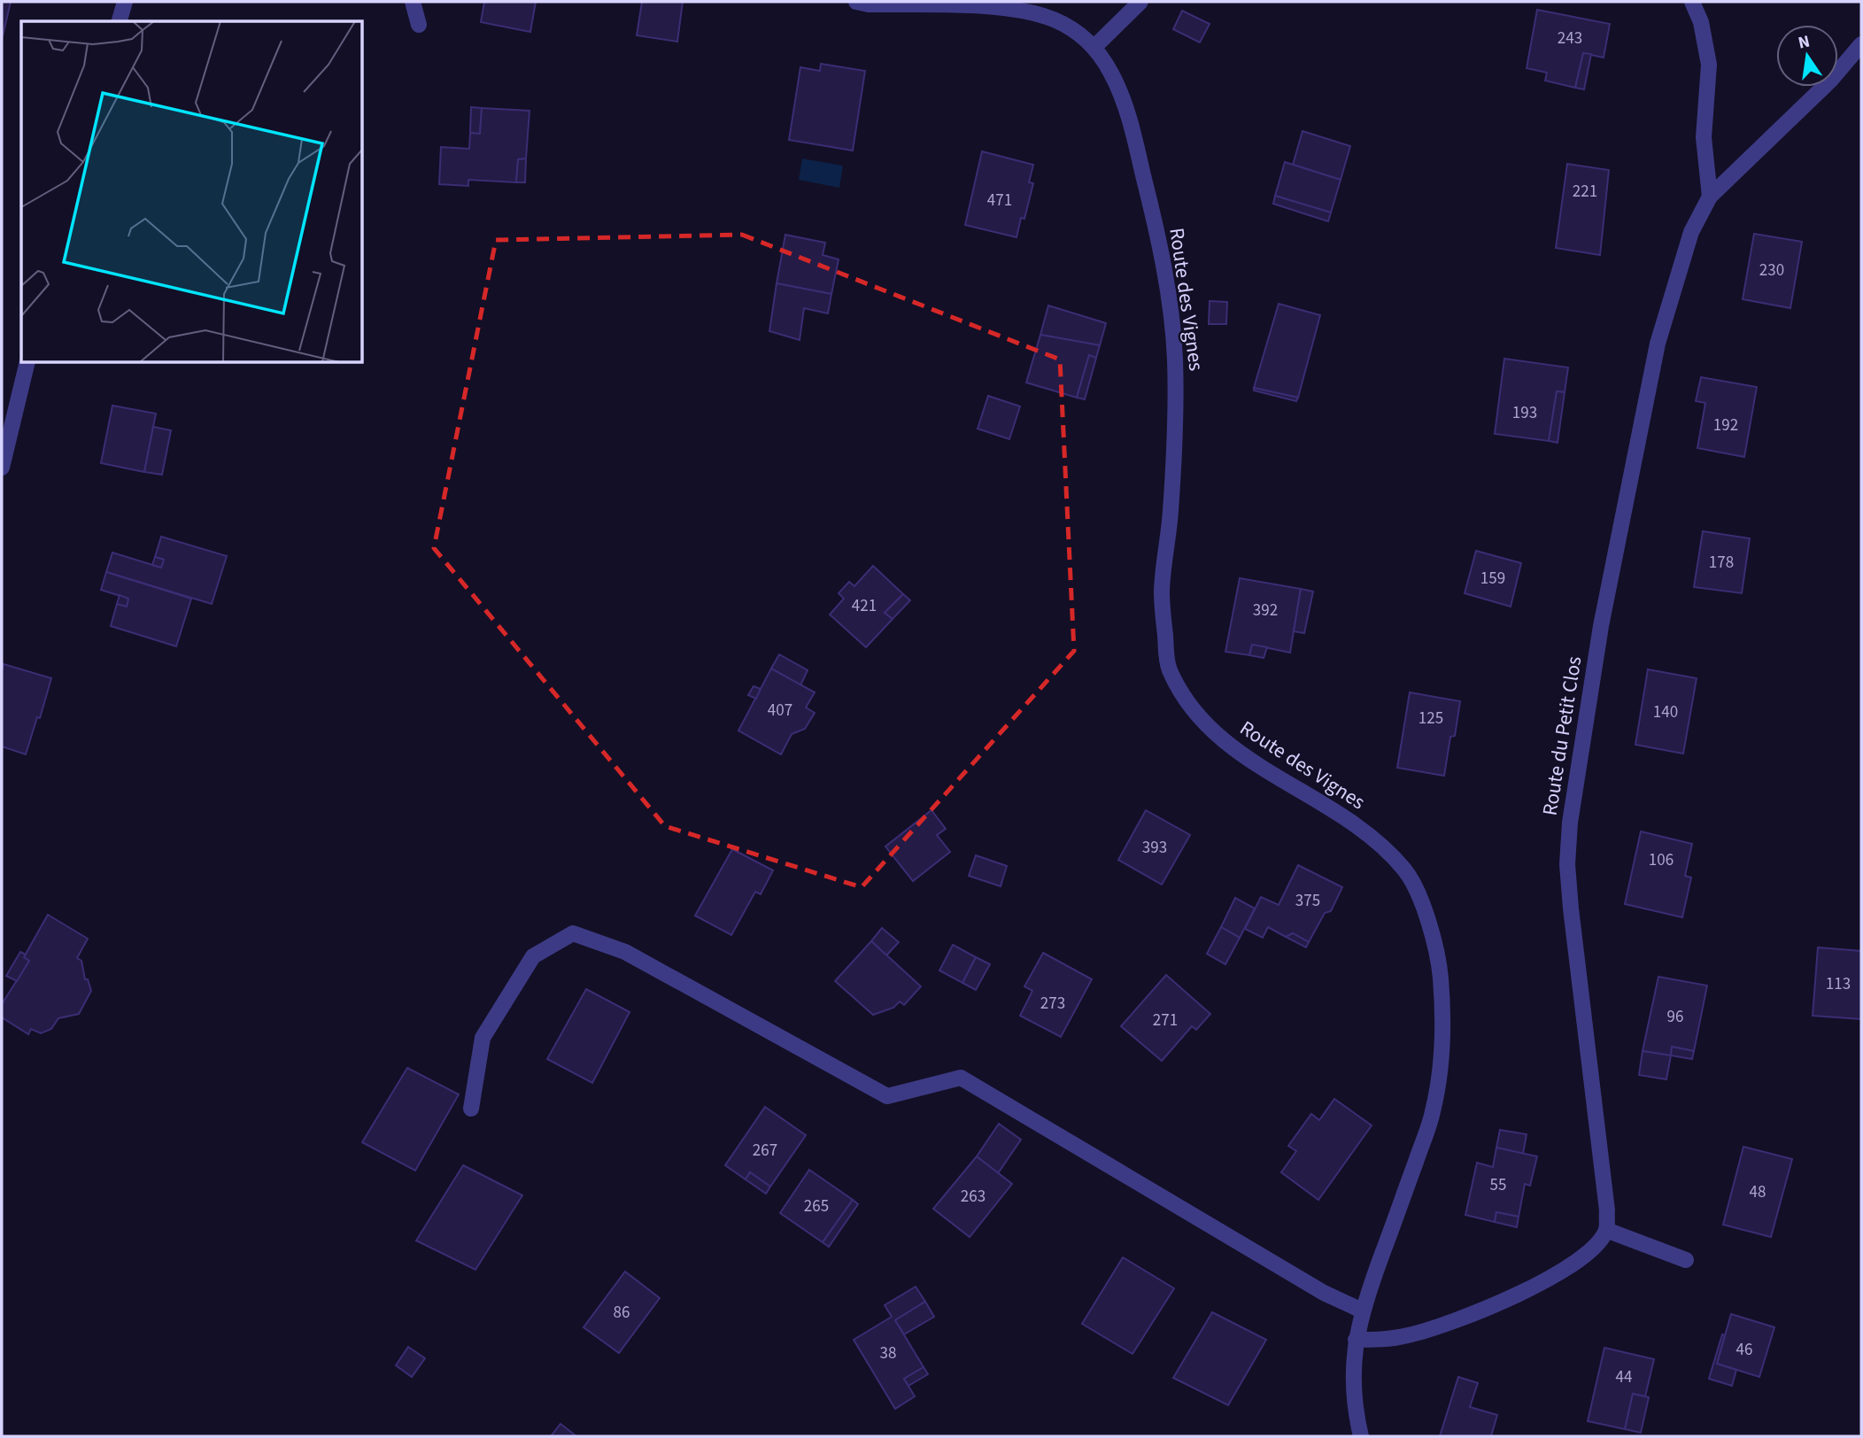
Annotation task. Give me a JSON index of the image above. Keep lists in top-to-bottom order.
{
  "streets": {
    "street": ["Route des Vignes", "Route du Petit Clos"]
  },
  "house_numbers": [
    "243",
    "221",
    "471",
    "230",
    "193",
    "192",
    "178",
    "159",
    "421",
    "392",
    "407",
    "140",
    "125",
    "393",
    "106",
    "375",
    "113",
    "273",
    "96",
    "271",
    "267",
    "55",
    "48",
    "263",
    "265",
    "86",
    "46",
    "38",
    "44"
  ],
  "north": "top"
}
